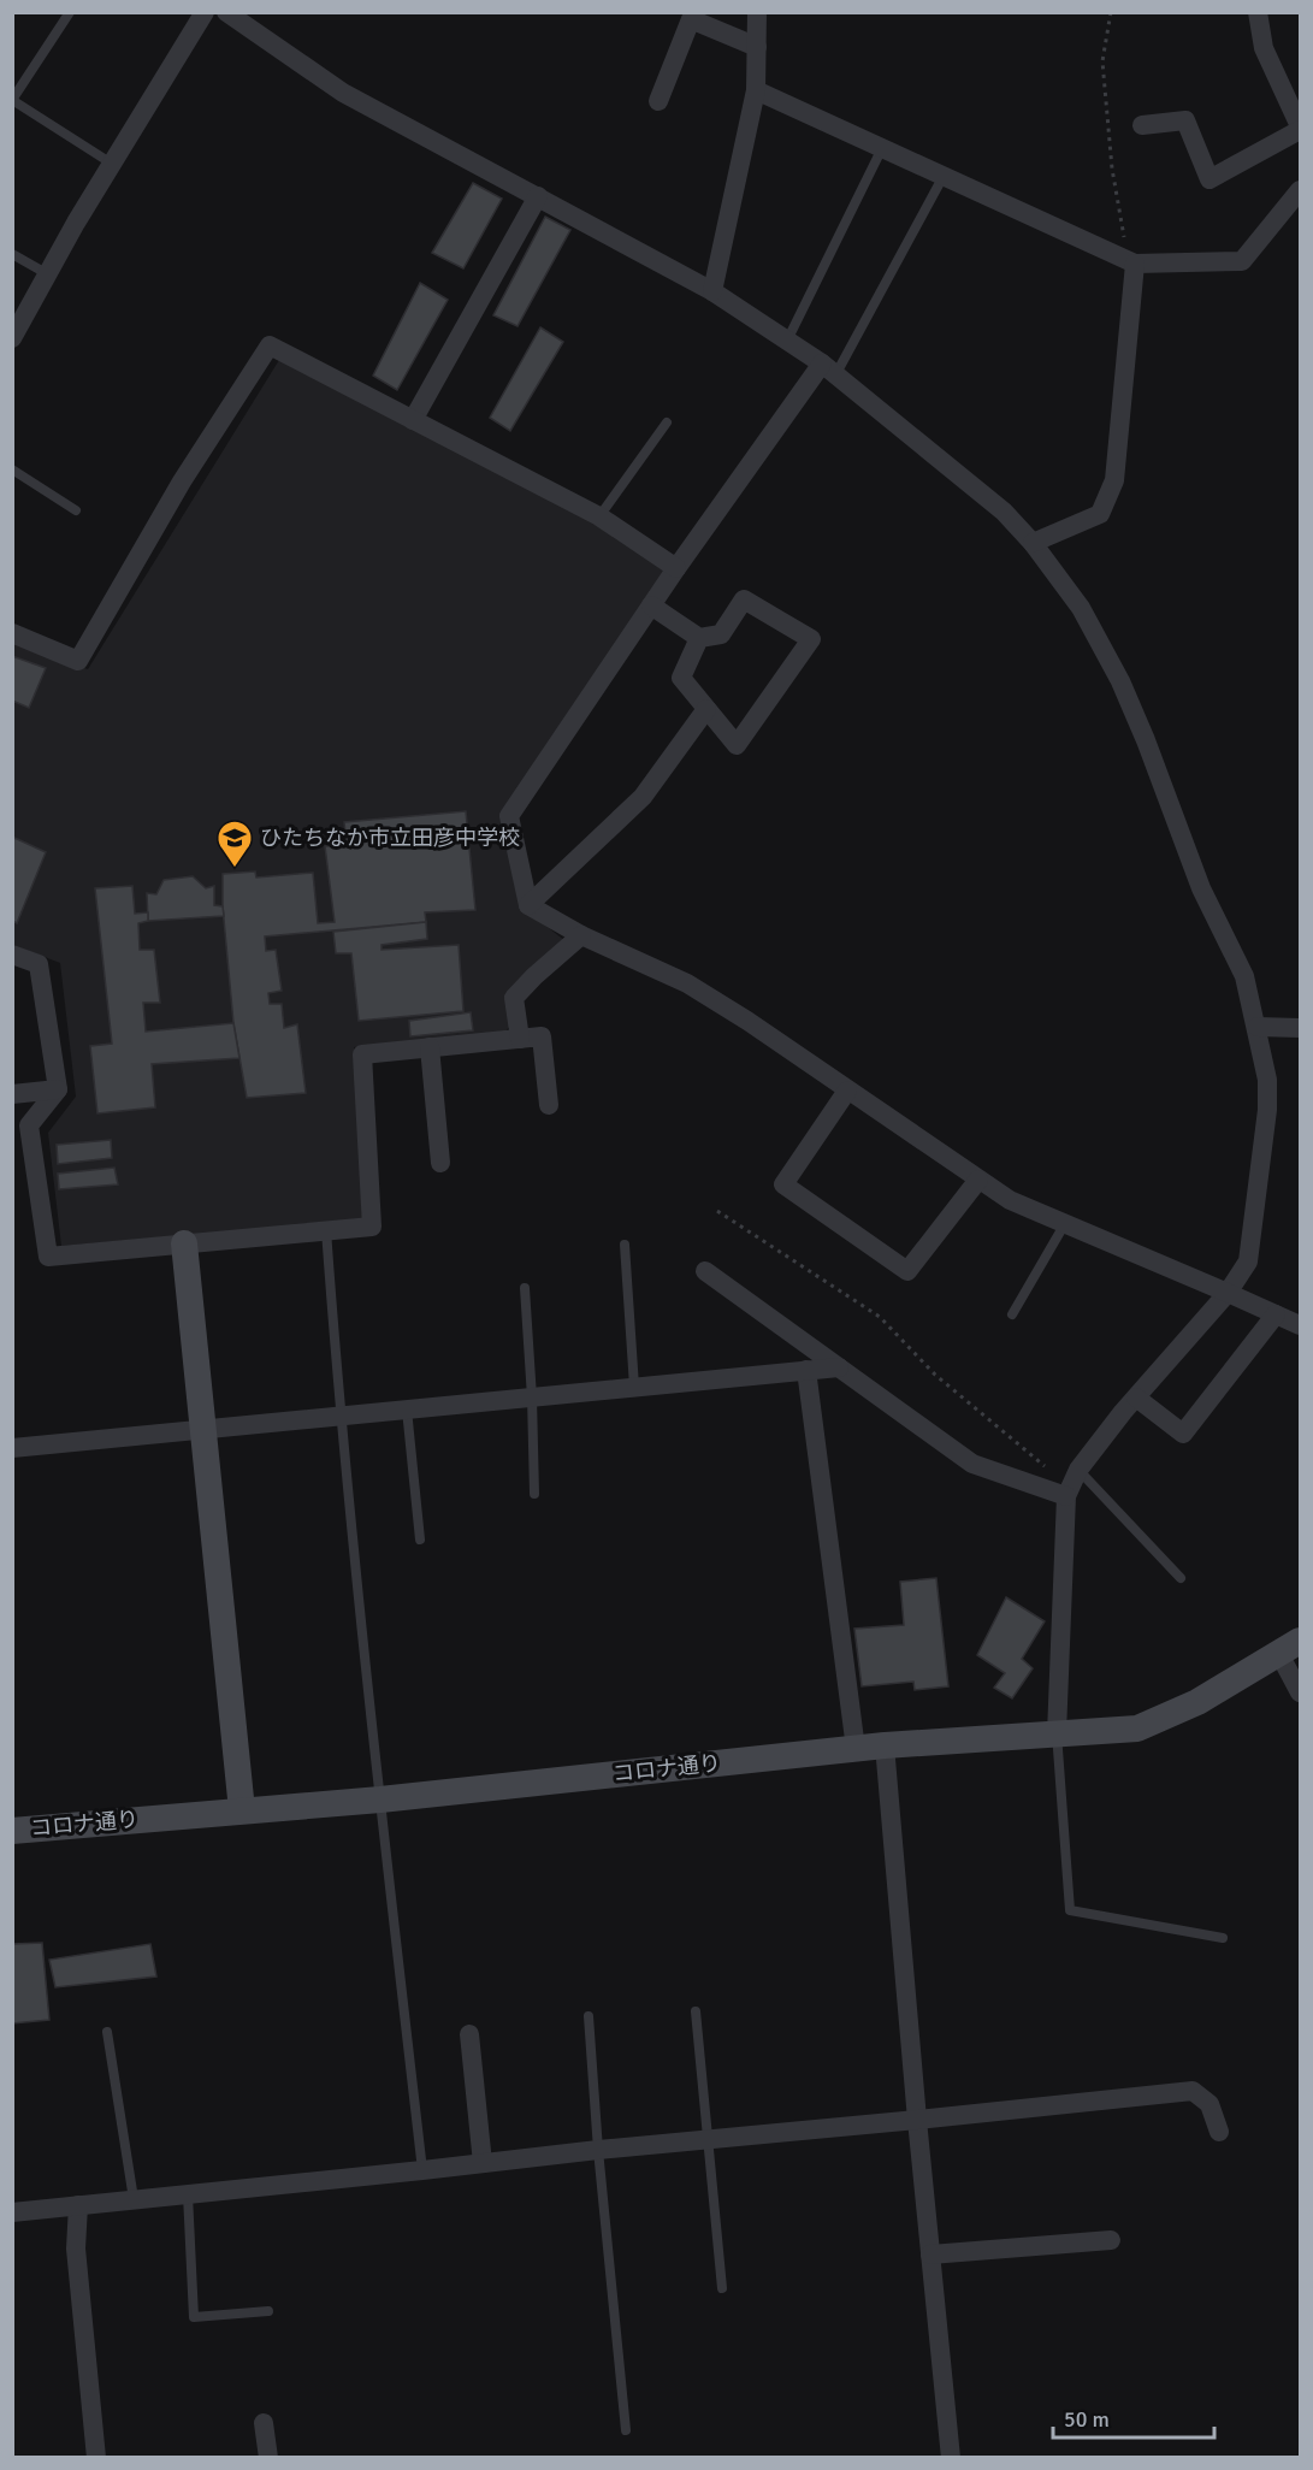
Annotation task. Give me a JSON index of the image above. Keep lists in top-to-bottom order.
{
  "streets": {
    "street": ["コロナ通り"]
  },
  "places": {
    "school or university": ["ひたちなか市立田彦中学校"]
  },
  "scale_bar": "50 m"
}
